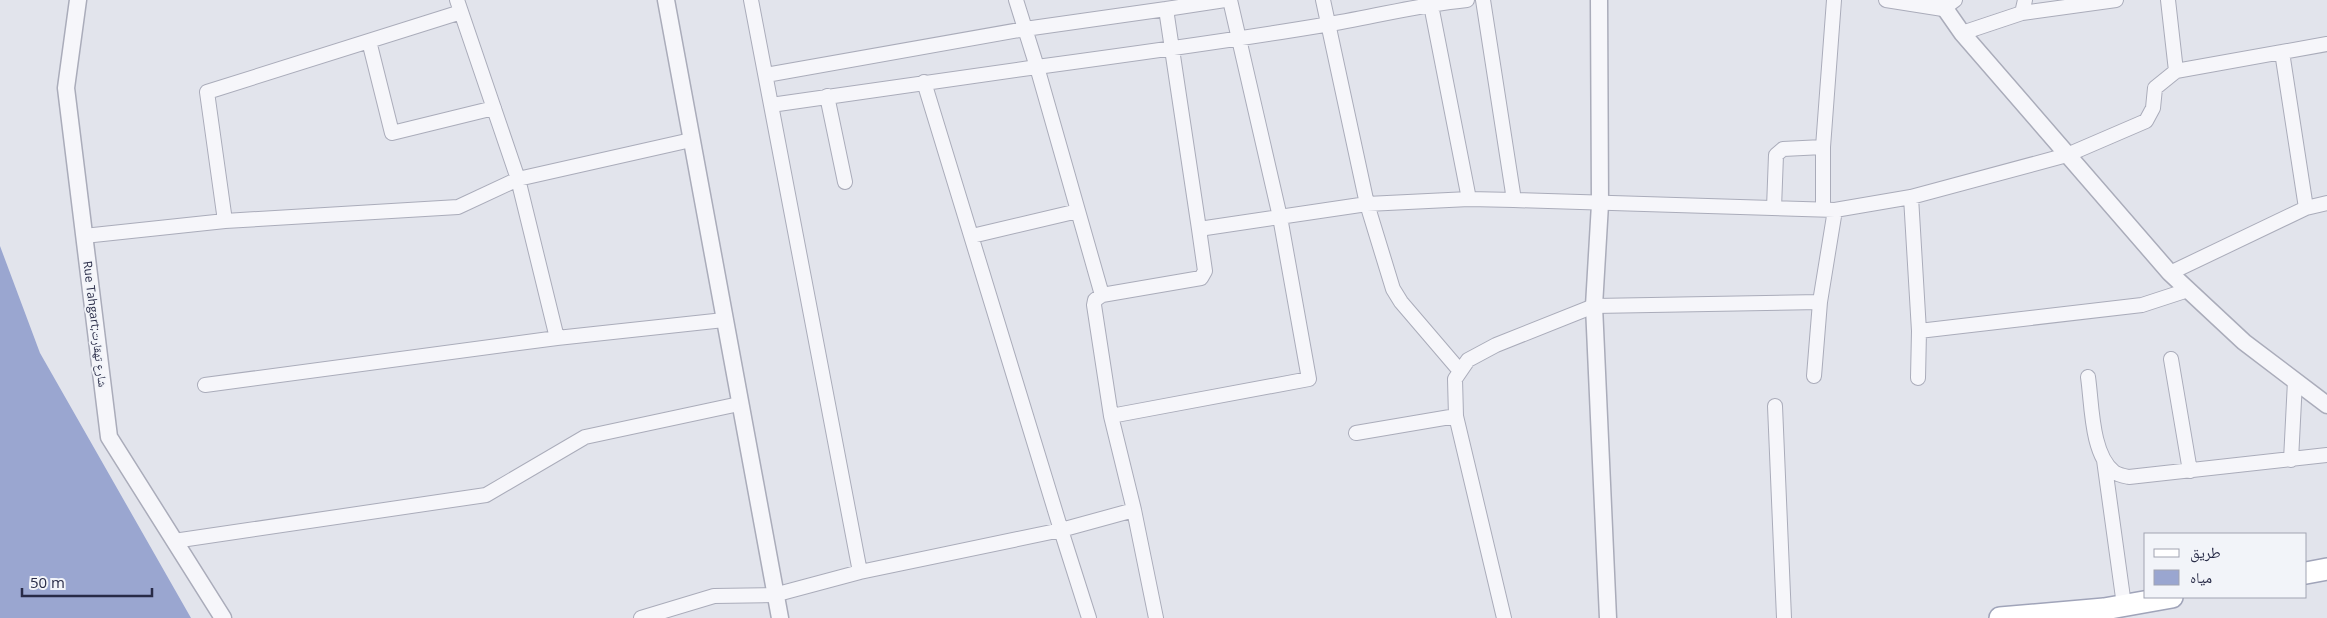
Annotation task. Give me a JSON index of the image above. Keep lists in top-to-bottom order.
{
  "streets": {
    "street": ["Rue Tahgart;شارع تهقارت"]
  },
  "legend": ["طريق", "مياه"],
  "scale_bar": "50 m"
}
